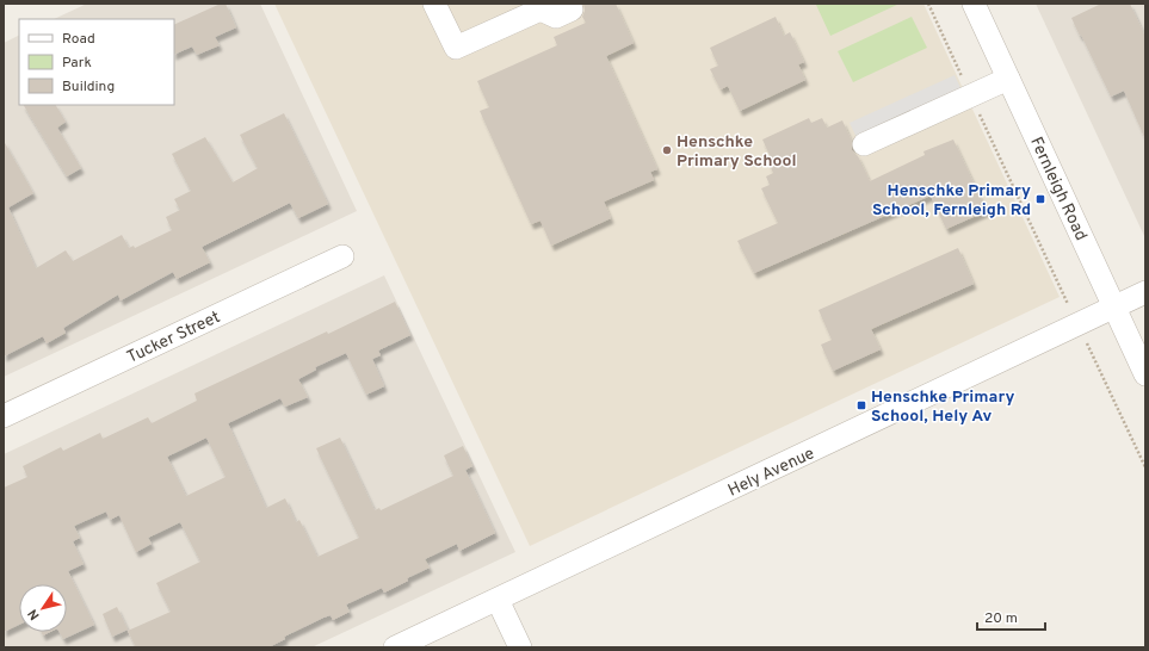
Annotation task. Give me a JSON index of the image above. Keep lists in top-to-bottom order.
{
  "streets": {
    "street": ["Fernleigh Road", "Tucker Street", "Hely Avenue"]
  },
  "crossings": [
    ["Fernleigh Road", "Hely Avenue"]
  ],
  "places": {
    "other": ["Henschke Primary School"],
    "transit": ["Henschke Primary School, Fernleigh Rd", "Henschke Primary School, Hely Av"]
  },
  "legend": ["Road", "Park", "Building"],
  "scale_bar": "20 m",
  "north": "bottom left"
}
